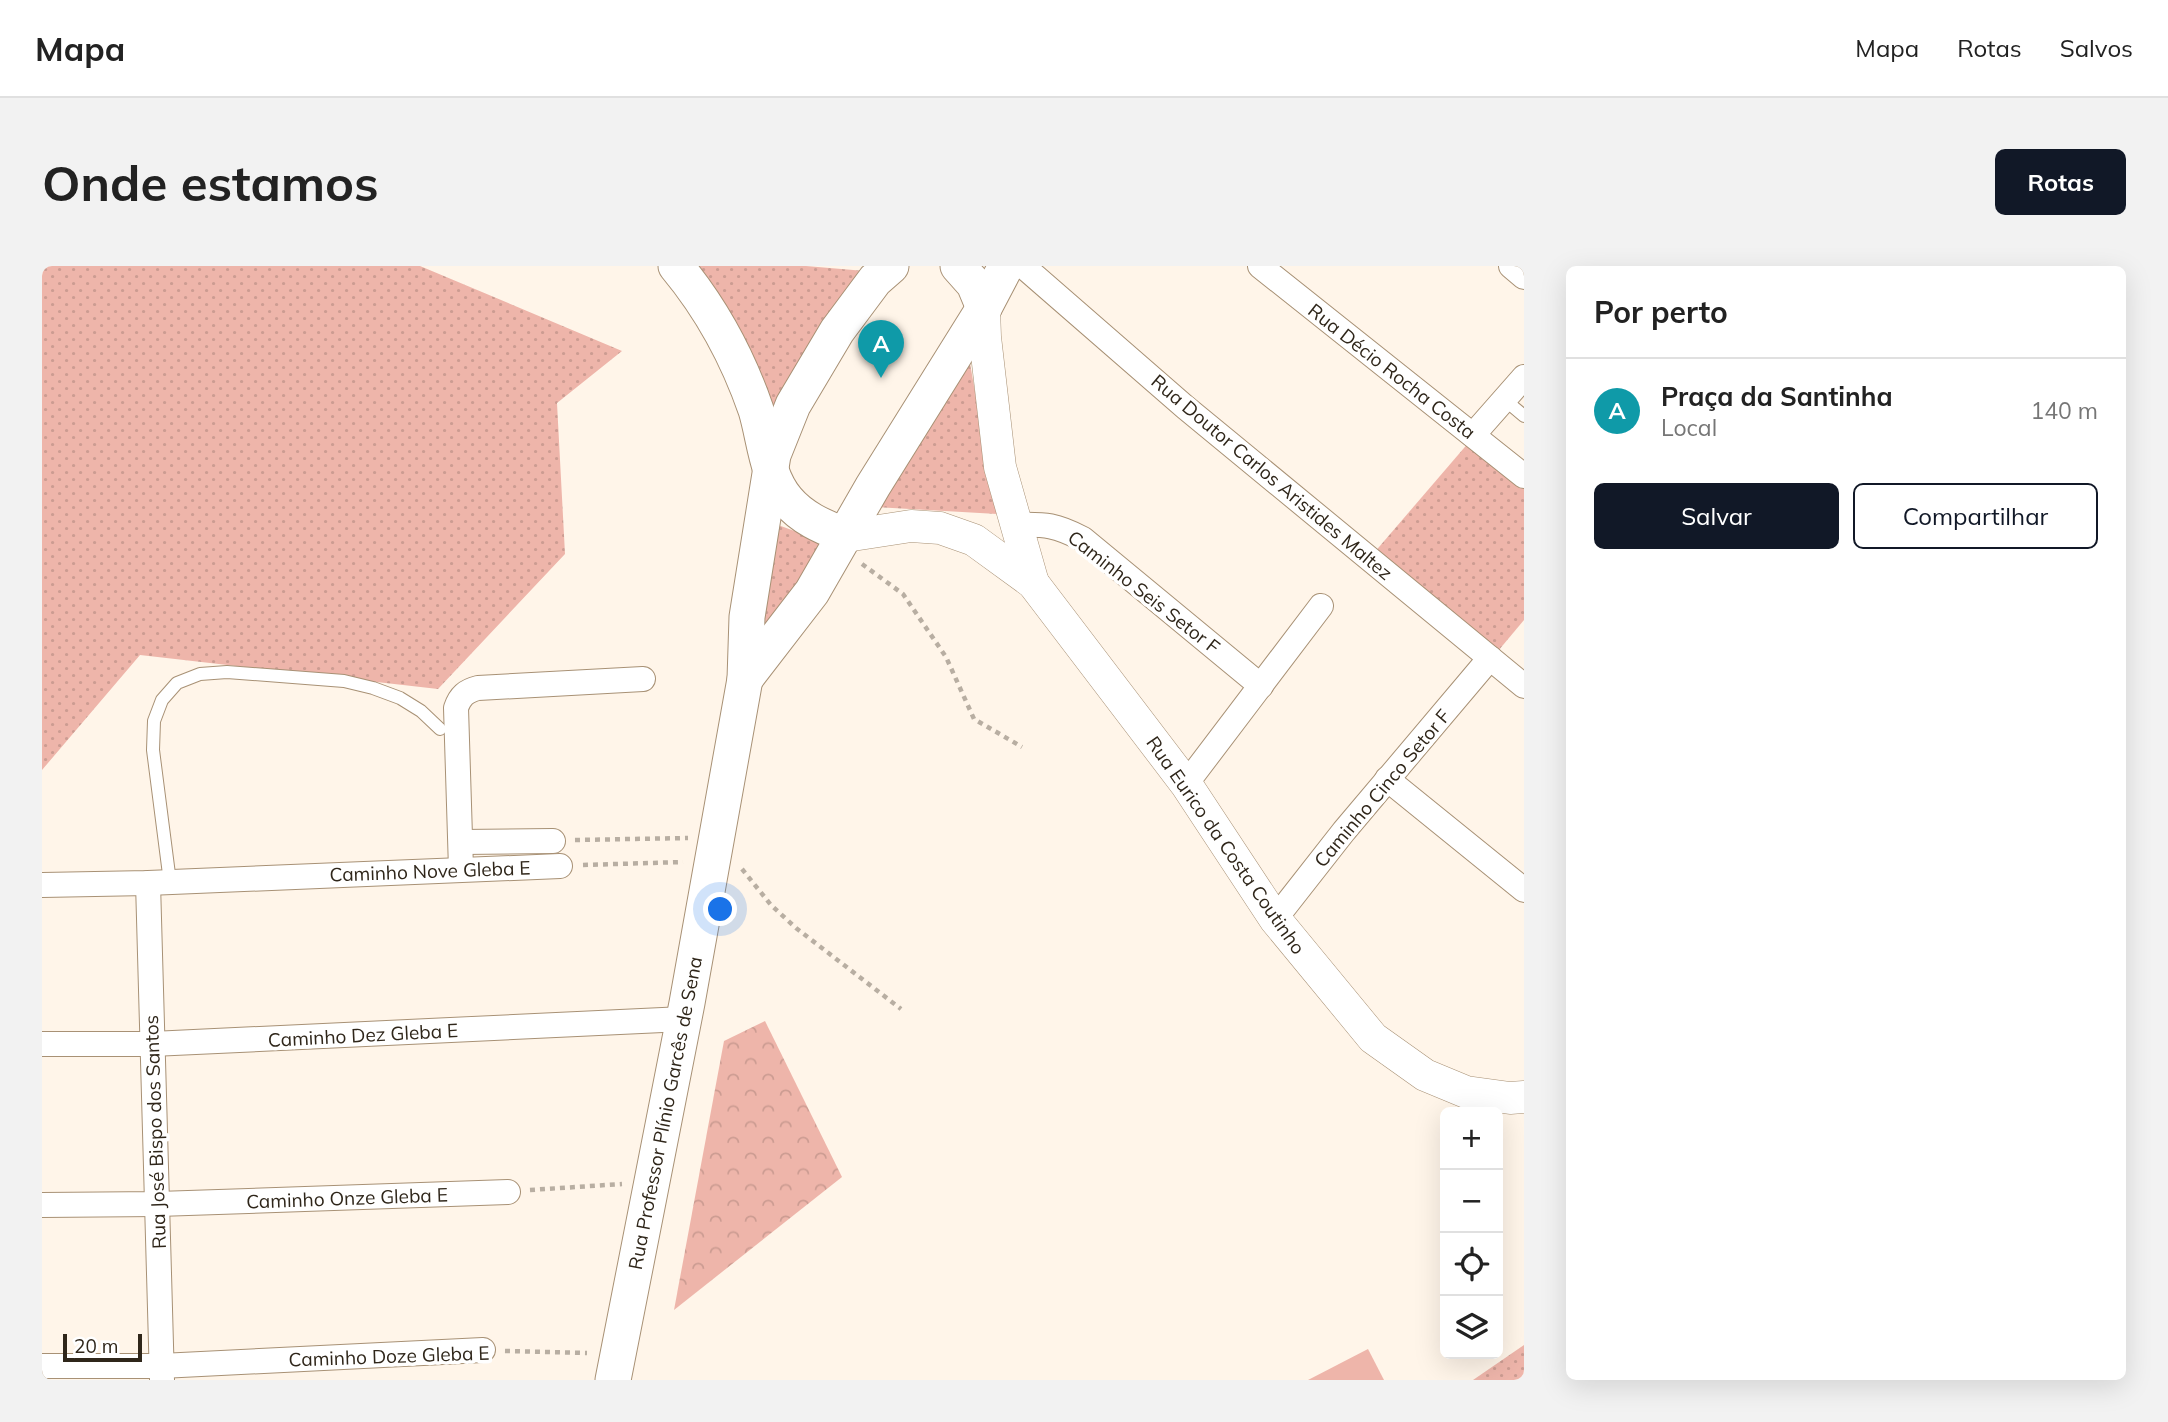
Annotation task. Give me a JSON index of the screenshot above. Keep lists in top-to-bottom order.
{
  "streets": {
    "main road": ["Rua Professor Plínio Garcês de Sena"],
    "street": [
      "Rua Décio Rocha Costa",
      "Rua Doutor Carlos Aristides Maltez",
      "Caminho Seis Setor F",
      "Caminho Cinco Setor F",
      "Rua Eurico da Costa Coutinho",
      "Caminho Nove Gleba E",
      "Caminho Dez Gleba E",
      "Rua José Bispo dos Santos",
      "Caminho Onze Gleba E",
      "Caminho Doze Gleba E"
    ]
  },
  "crossings": [
    ["Rua Doutor Carlos Aristides Maltez", "Caminho Cinco Setor F"],
    ["Caminho Seis Setor F", "Rua Eurico da Costa Coutinho"],
    ["Caminho Cinco Setor F", "Rua Eurico da Costa Coutinho"],
    ["Rua Eurico da Costa Coutinho", "Rua Professor Plínio Garcês de Sena"],
    ["Caminho Nove Gleba E", "Rua Professor Plínio Garcês de Sena"],
    ["Caminho Nove Gleba E", "Rua José Bispo dos Santos"],
    ["Caminho Dez Gleba E", "Rua Professor Plínio Garcês de Sena"],
    ["Caminho Dez Gleba E", "Rua José Bispo dos Santos"],
    ["Rua Professor Plínio Garcês de Sena", "Caminho Doze Gleba E"],
    ["Rua José Bispo dos Santos", "Caminho Onze Gleba E"],
    ["Rua José Bispo dos Santos", "Caminho Doze Gleba E"]
  ],
  "scale_bar": "20 m",
  "page": {
    "header": "Mapa",
    "nav": ["Mapa", "Rotas", "Salvos"],
    "buttons": [
      "Rotas",
      ["Salvar", "Compartilhar"]
    ],
    "title": "Onde estamos",
    "heading": "Por perto",
    "pins": "A",
    "list": [
      {
        "mark": "A",
        "name": "Praça da Santinha",
        "note": "Local",
        "value": "140 m"
      }
    ],
    "map_buttons": ["+", "−"],
    "scale": "20 m"
  }
}
